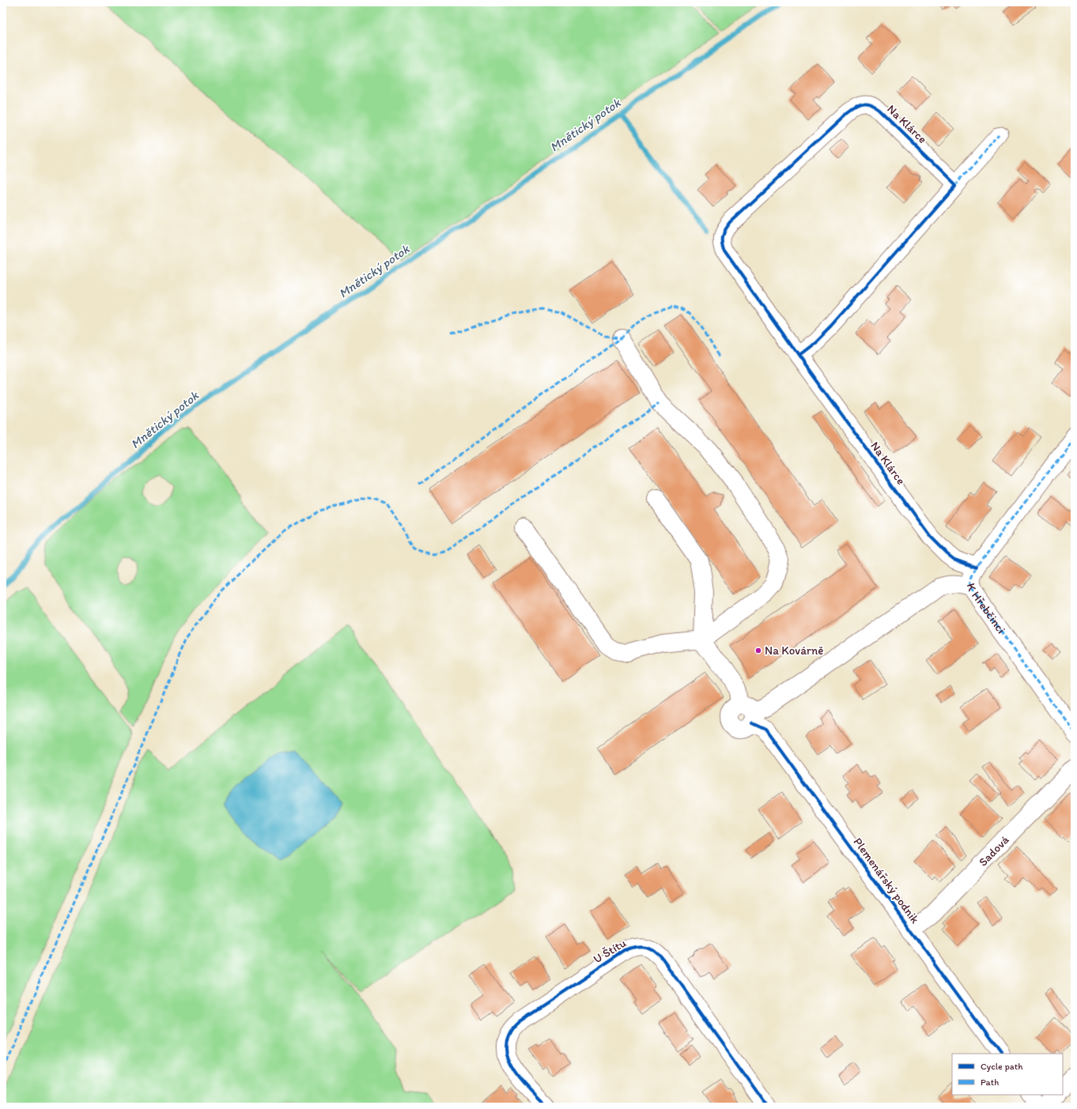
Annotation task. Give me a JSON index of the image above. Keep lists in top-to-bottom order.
{
  "streets": {
    "street": [
      "Na Klárce",
      "K Hřebčinci",
      "Sadová",
      "Plemenářský podnik",
      "U Štítu"
    ]
  },
  "crossings": [
    ["Na Klárce", "K Hřebčinci"],
    ["Sadová", "Plemenářský podnik"]
  ],
  "water": ["Mnětický potok"],
  "places": ["Na Kovárně"],
  "legend": ["Cycle path", "Path"]
}
